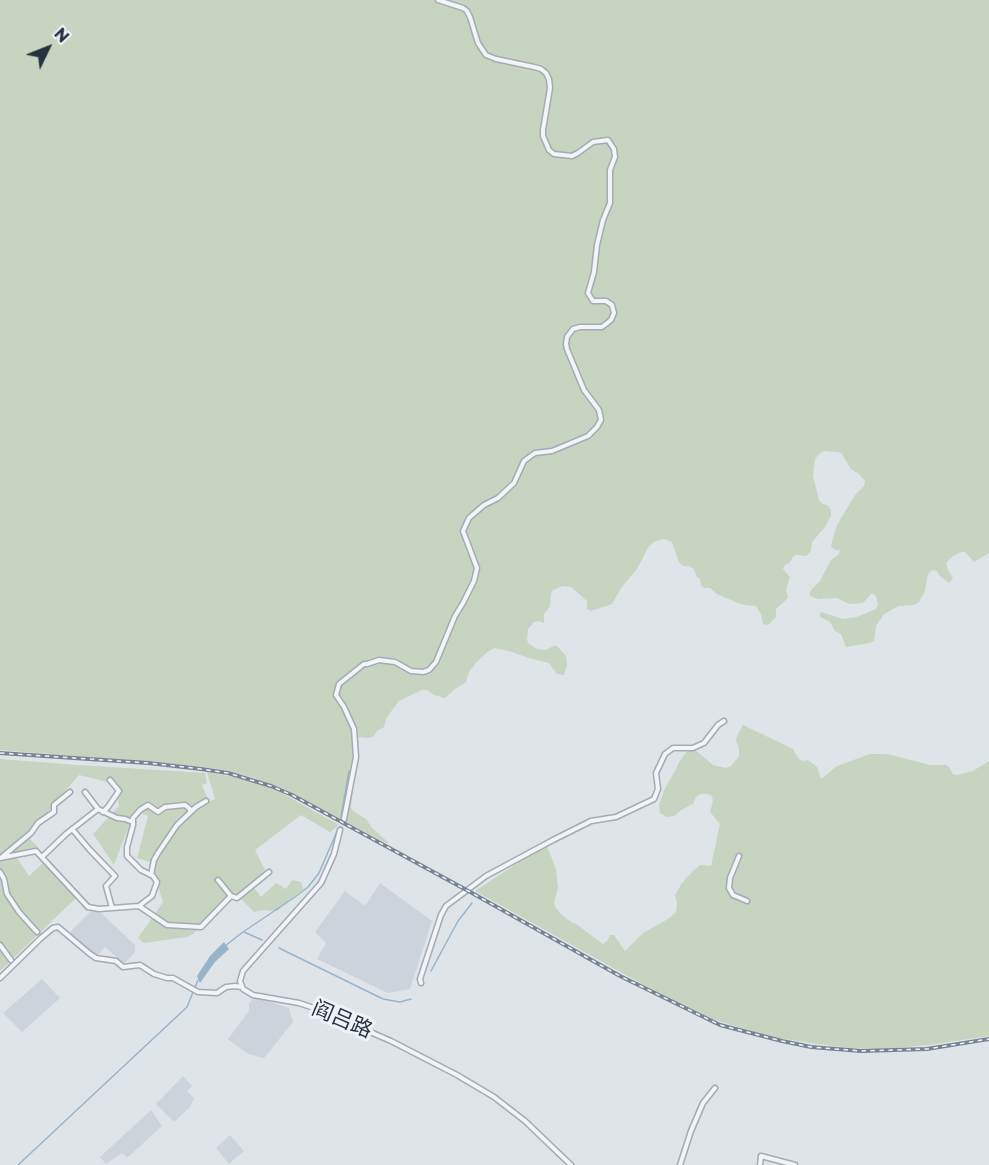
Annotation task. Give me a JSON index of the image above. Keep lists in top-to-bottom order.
{
  "streets": {
    "street": ["阎吕路"]
  },
  "north": "top right"
}
